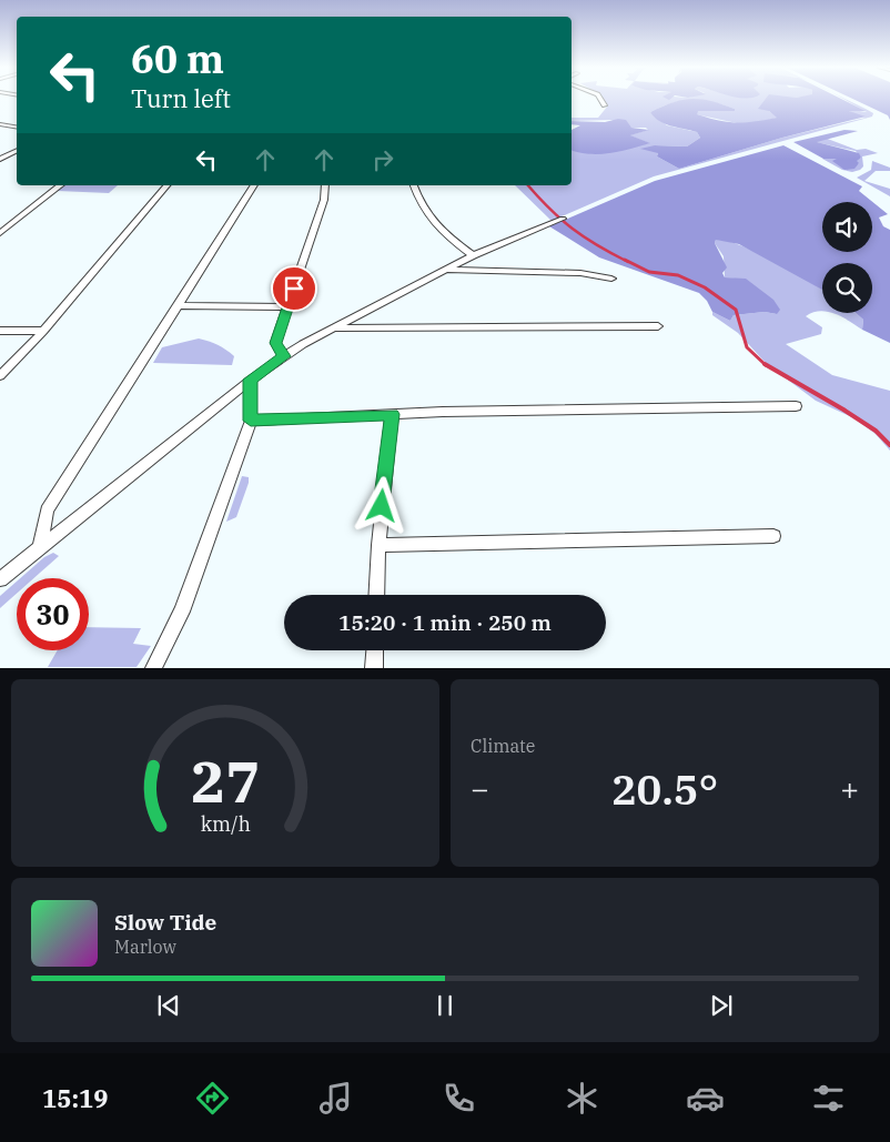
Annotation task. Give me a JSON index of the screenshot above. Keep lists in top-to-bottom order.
{
  "page": {
    "turn": ["60 m", "Turn left"],
    "limit": "30",
    "trip": "15:20 · 1 min · 250 m",
    "tile": "Climate",
    "heat": ["−", "20.5°", "+"],
    "song": ["Slow Tide", "Marlow"],
    "tabs": "15:19",
    "gauge": ["27", "km/h"]
  }
}
